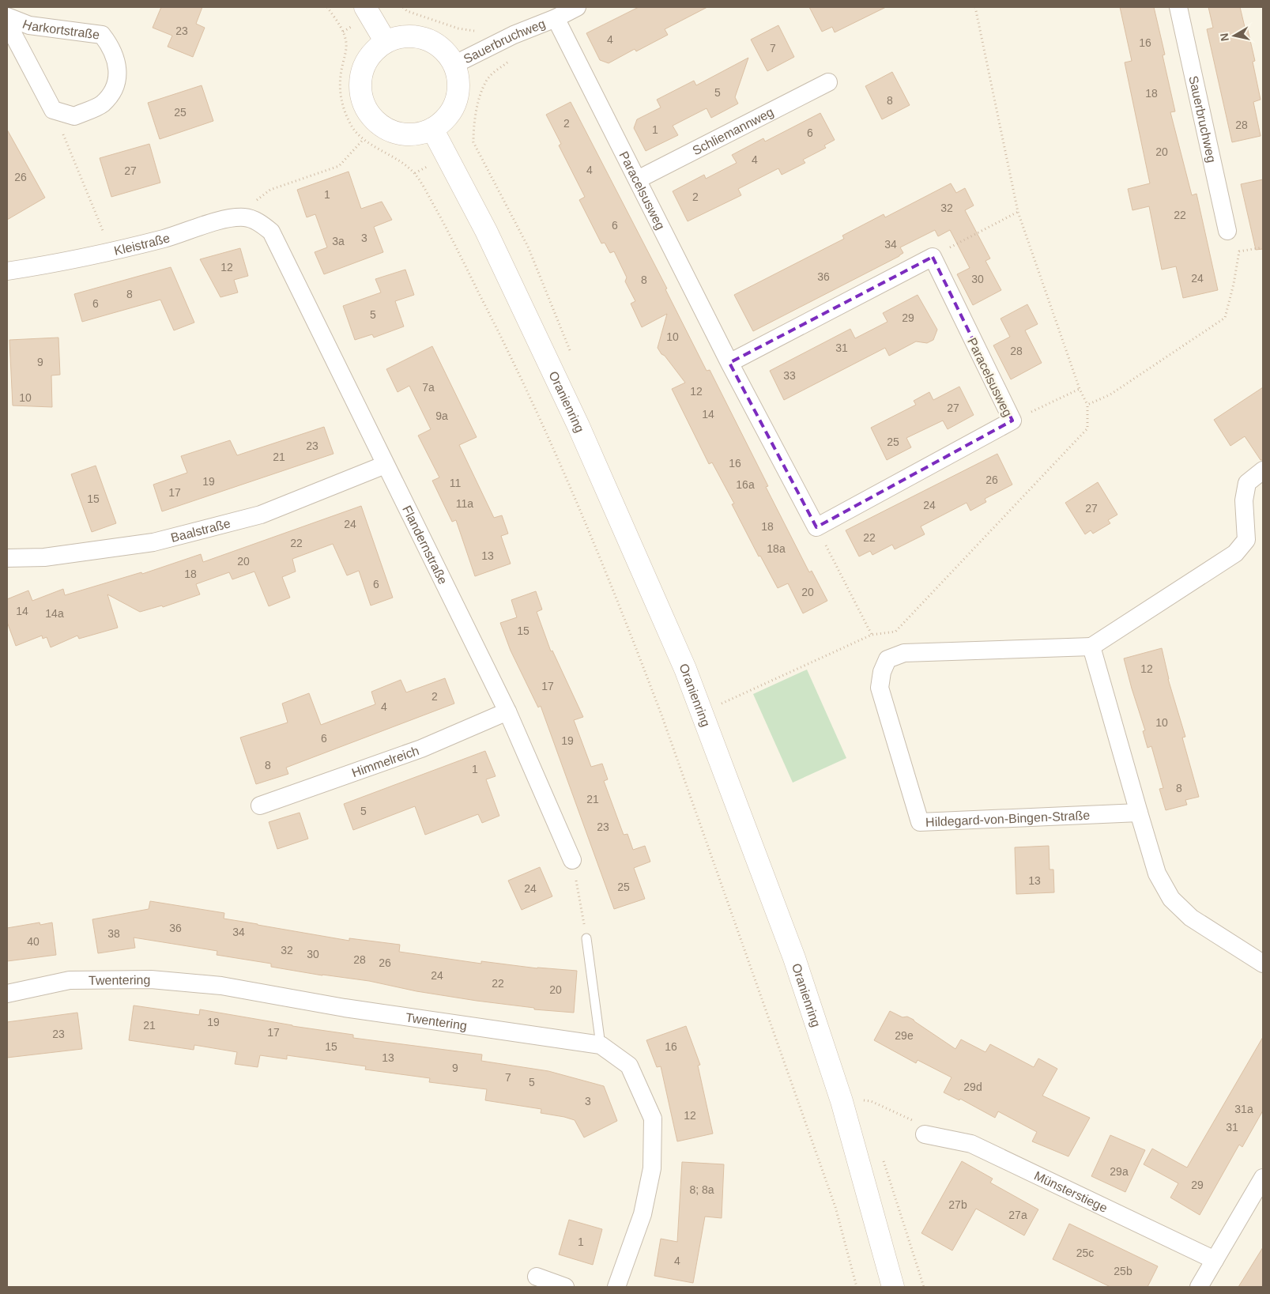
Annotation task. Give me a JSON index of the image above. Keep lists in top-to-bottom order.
{
  "streets": {
    "street": [
      "Harkortstraße",
      "Sauerbruchweg",
      "Schliemannweg",
      "Paracelsusweg",
      "Kleistraße",
      "Oranienring",
      "Baalstraße",
      "Flandernstraße",
      "Himmelreich",
      "Hildegard-von-Bingen-Straße",
      "Twentering",
      "Münsterstiege"
    ]
  },
  "crossings": [
    ["Sauerbruchweg", "Paracelsusweg"],
    ["Sauerbruchweg", "Oranienring"],
    ["Schliemannweg", "Paracelsusweg"],
    ["Kleistraße", "Flandernstraße"],
    ["Baalstraße", "Flandernstraße"],
    ["Flandernstraße", "Himmelreich"]
  ],
  "house_numbers": [
    "23",
    "4",
    "16",
    "7",
    "5",
    "18",
    "8",
    "25",
    "2",
    "28",
    "1",
    "6",
    "20",
    "4",
    "4",
    "27",
    "26",
    "1",
    "2",
    "32",
    "22",
    "6",
    "3",
    "3a",
    "34",
    "12",
    "36",
    "24",
    "30",
    "8",
    "8",
    "6",
    "5",
    "29",
    "10",
    "31",
    "28",
    "9",
    "33",
    "7a",
    "12",
    "10",
    "27",
    "14",
    "9a",
    "25",
    "23",
    "21",
    "16",
    "26",
    "19",
    "11",
    "16a",
    "17",
    "15",
    "11a",
    "24",
    "27",
    "24",
    "18",
    "22",
    "22",
    "18a",
    "13",
    "20",
    "18",
    "6",
    "20",
    "14",
    "14a",
    "15",
    "12",
    "17",
    "2",
    "4",
    "10",
    "6",
    "19",
    "8",
    "1",
    "8",
    "21",
    "5",
    "23",
    "13",
    "25",
    "24",
    "36",
    "34",
    "38",
    "40",
    "32",
    "30",
    "28",
    "26",
    "24",
    "22",
    "20",
    "19",
    "21",
    "17",
    "23",
    "29e",
    "15",
    "16",
    "13",
    "9",
    "7",
    "5",
    "29d",
    "3",
    "31a",
    "12",
    "31",
    "29a",
    "29",
    "8; 8a",
    "27b",
    "27a",
    "1",
    "25c",
    "4",
    "25b"
  ],
  "north": "left"
}
